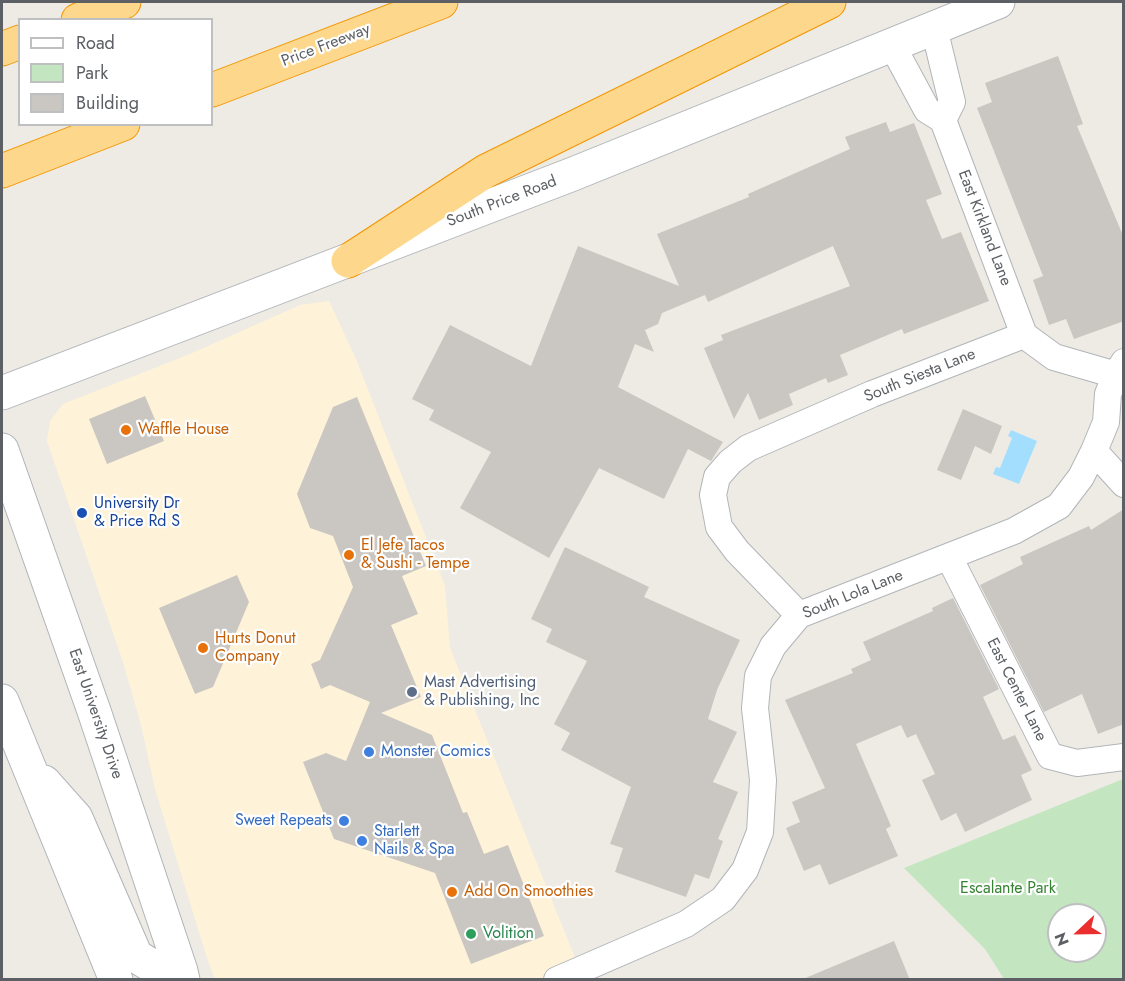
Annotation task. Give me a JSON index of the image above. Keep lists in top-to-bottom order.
{
  "streets": {
    "highway": ["Price Freeway"],
    "main road": ["South Price Road", "East University Drive"],
    "street": [
      "East Kirkland Lane",
      "South Siesta Lane",
      "South Lola Lane",
      "East Center Lane"
    ]
  },
  "crossings": [
    ["South Price Road", "East Kirkland Lane"],
    ["East Kirkland Lane", "South Siesta Lane"],
    ["South Siesta Lane", "South Lola Lane"],
    ["South Lola Lane", "East Center Lane"]
  ],
  "parks": ["Escalante Park"],
  "places": [
    "Waffle House",
    "University Dr & Price Rd S",
    "El Jefe Tacos & Sushi - Tempe",
    "Hurts Donut Company",
    "Mast Advertising & Publishing, Inc",
    "Monster Comics",
    "Sweet Repeats",
    "Starlett Nails & Spa",
    "Add On Smoothies",
    "Volition"
  ],
  "legend": ["Road", "Park", "Building"],
  "north": "left"
}
